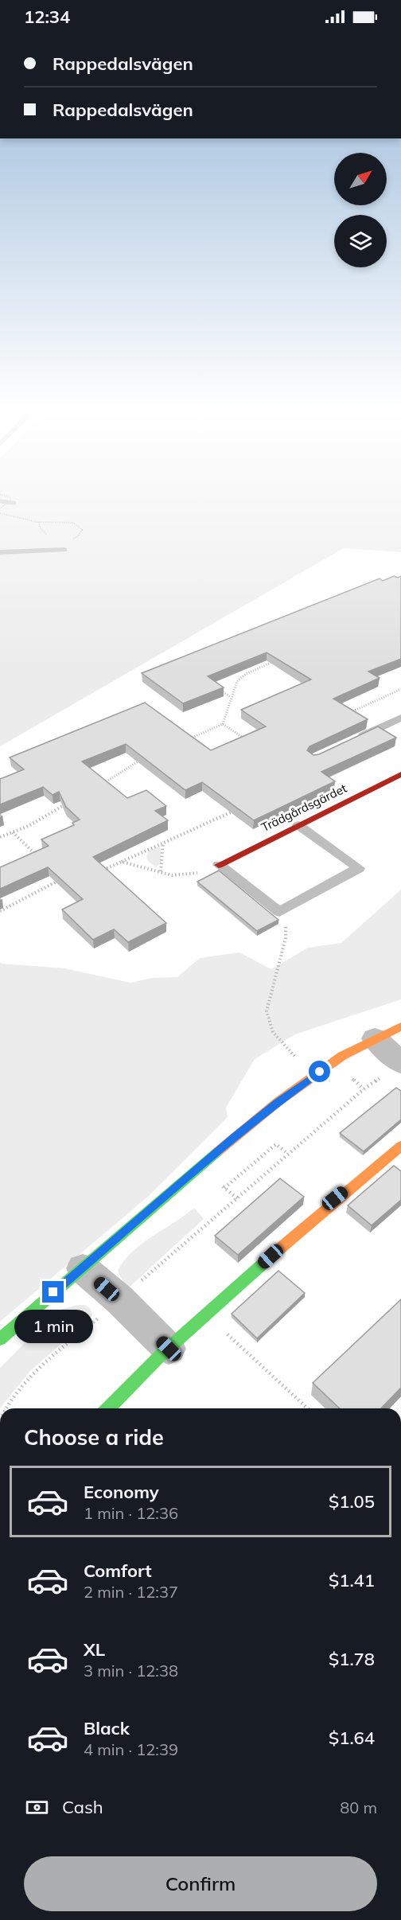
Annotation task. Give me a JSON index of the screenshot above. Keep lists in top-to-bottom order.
{
  "streets": {
    "street": ["Trädgårdsgärdet"]
  },
  "north": "top right",
  "page": {
    "status": "12:34",
    "banner": ["Rappedalsvägen", "Rappedalsvägen"],
    "bubble": "1 min",
    "heading": "Choose a ride",
    "list": [
      {
        "name": "Economy",
        "note": "1 min · 12:36",
        "value": "$1.05"
      },
      {
        "name": "Comfort",
        "note": "2 min · 12:37",
        "value": "$1.41"
      },
      {
        "name": "XL",
        "note": "3 min · 12:38",
        "value": "$1.78"
      },
      {
        "name": "Black",
        "note": "4 min · 12:39",
        "value": "$1.64"
      }
    ],
    "pay": ["Cash", "80 m"],
    "buttons": "Confirm"
  }
}
